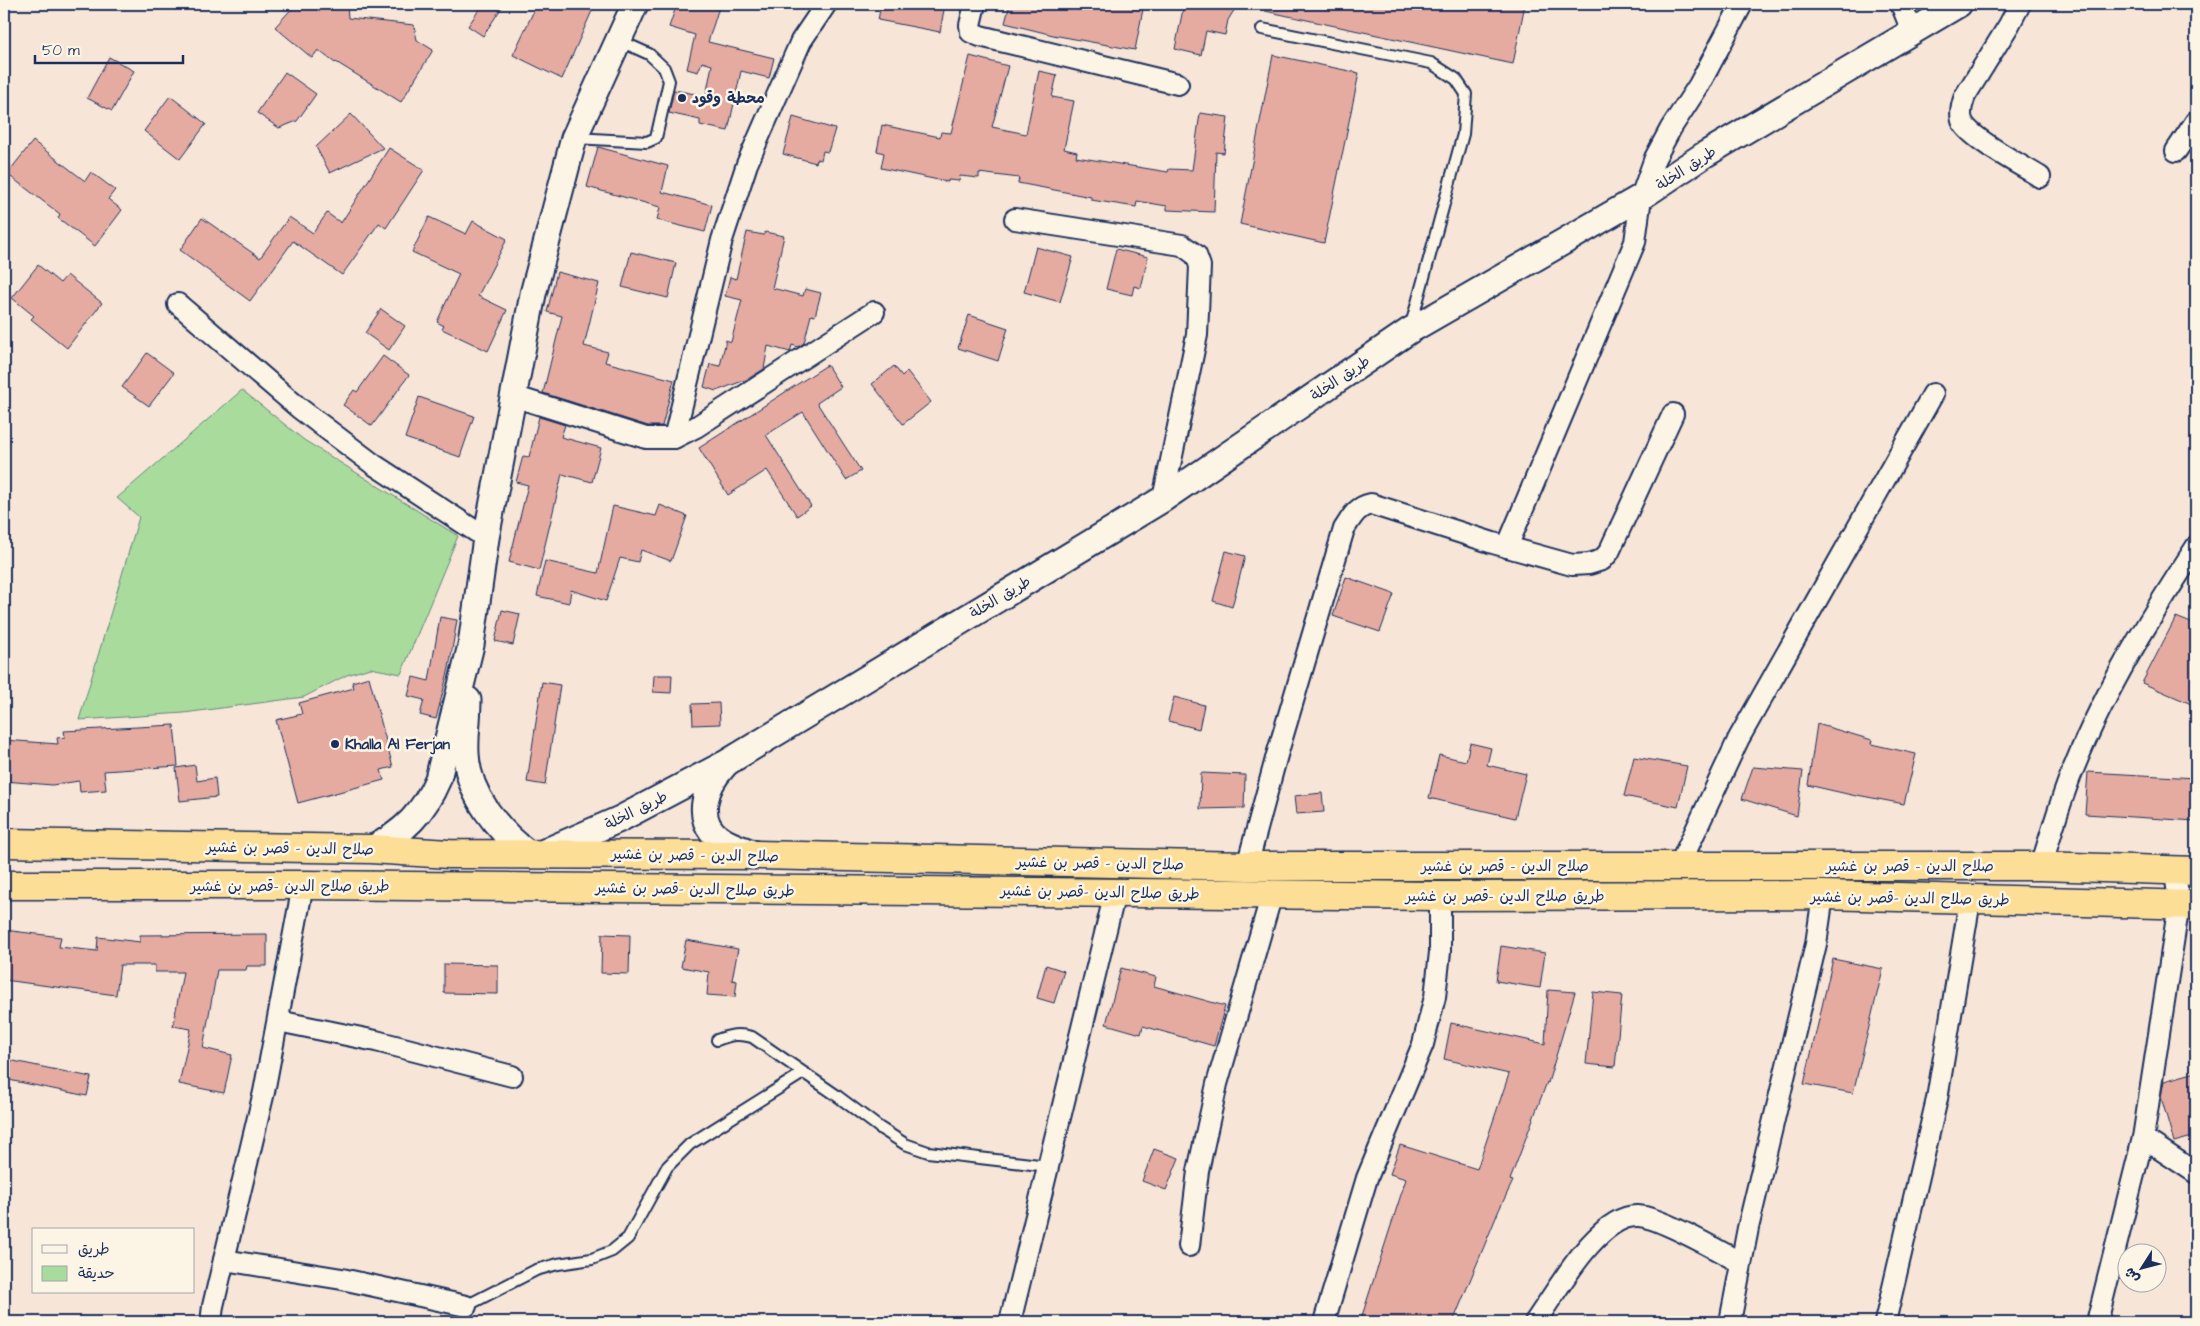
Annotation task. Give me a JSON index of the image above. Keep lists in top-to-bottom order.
{
  "streets": {
    "highway": ["صلاح الدين - قصر بن غشير", "طريق صلاح الدين -قصر بن غشير"],
    "street": ["طريق الخلة"]
  },
  "crossings": [
    ["طريق الخلة", "صلاح الدين - قصر بن غشير"]
  ],
  "places": ["محطة وقود", "Khalla Al Ferjan"],
  "legend": ["طريق", "حديقة"],
  "scale_bar": "50 m",
  "north": "bottom left"
}
